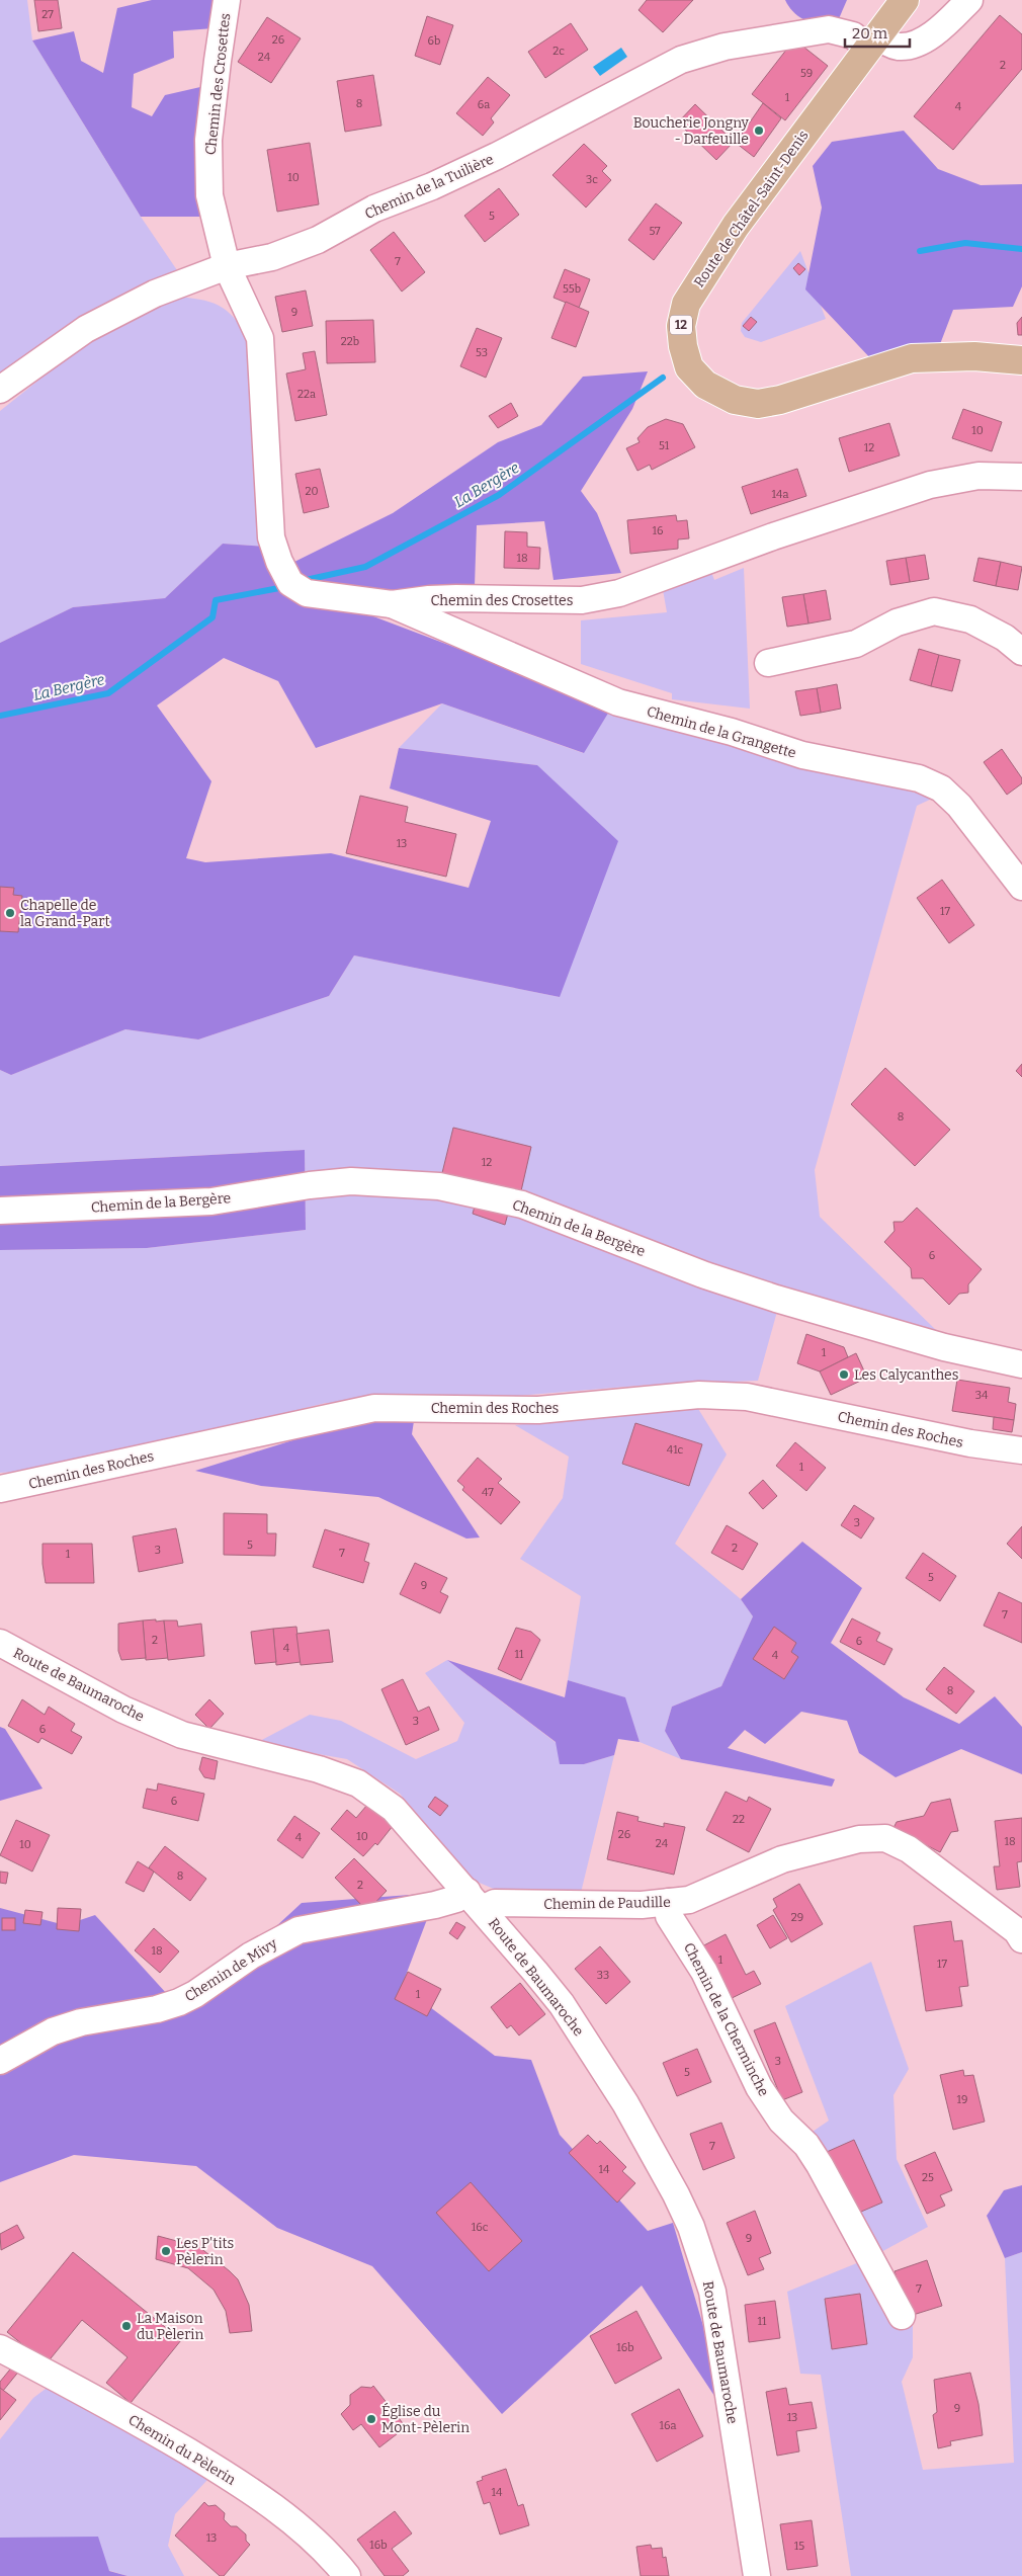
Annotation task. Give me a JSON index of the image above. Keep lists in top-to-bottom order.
{
  "streets": {
    "main road": ["Route de Châtel-Saint-Denis", "12"],
    "street": [
      "Chemin des Crosettes",
      "Chemin de la Tuilière",
      "Chemin de la Grangette",
      "Chemin de la Bergère",
      "Chemin des Roches",
      "Route de Baumaroche",
      "Chemin de Paudille",
      "Chemin de Mivy",
      "Chemin de la Cherminche",
      "Chemin du Pèlerin"
    ]
  },
  "crossings": [
    ["Chemin des Crosettes", "Chemin de la Tuilière"],
    ["Chemin des Crosettes", "Chemin de la Grangette"],
    ["Chemin de la Tuilière", "Route de Châtel-Saint-Denis"],
    ["Route de Baumaroche", "Chemin de Paudille"],
    ["Route de Baumaroche", "Chemin de Mivy"],
    ["Chemin de Paudille", "Chemin de Mivy"],
    ["Chemin de Paudille", "Chemin de la Cherminche"]
  ],
  "water": ["La Bergère"],
  "places": [
    "Boucherie Jongny - Darfeuille",
    "Chapelle de la Grand-Part",
    "Les Calycanthes",
    "Les P'tits Pèlerin",
    "La Maison du Pèlerin",
    "Église du Mont-Pèlerin"
  ],
  "house_numbers": [
    "27",
    "26",
    "6b",
    "2c",
    "24",
    "2",
    "59",
    "1",
    "8",
    "6a",
    "4",
    "10",
    "3c",
    "5",
    "57",
    "7",
    "55b",
    "9",
    "22b",
    "53",
    "22a",
    "10",
    "51",
    "12",
    "20",
    "14a",
    "16",
    "18",
    "13",
    "17",
    "8",
    "12",
    "6",
    "1",
    "34",
    "41c",
    "1",
    "47",
    "3",
    "5",
    "2",
    "3",
    "7",
    "1",
    "5",
    "9",
    "7",
    "2",
    "6",
    "4",
    "11",
    "4",
    "8",
    "3",
    "6",
    "6",
    "22",
    "26",
    "10",
    "4",
    "18",
    "24",
    "10",
    "8",
    "2",
    "29",
    "18",
    "1",
    "17",
    "33",
    "1",
    "3",
    "5",
    "19",
    "7",
    "14",
    "25",
    "16c",
    "9",
    "7",
    "11",
    "16b",
    "9",
    "13",
    "16a",
    "14",
    "13",
    "16b",
    "15"
  ],
  "scale_bar": "20 m"
}
